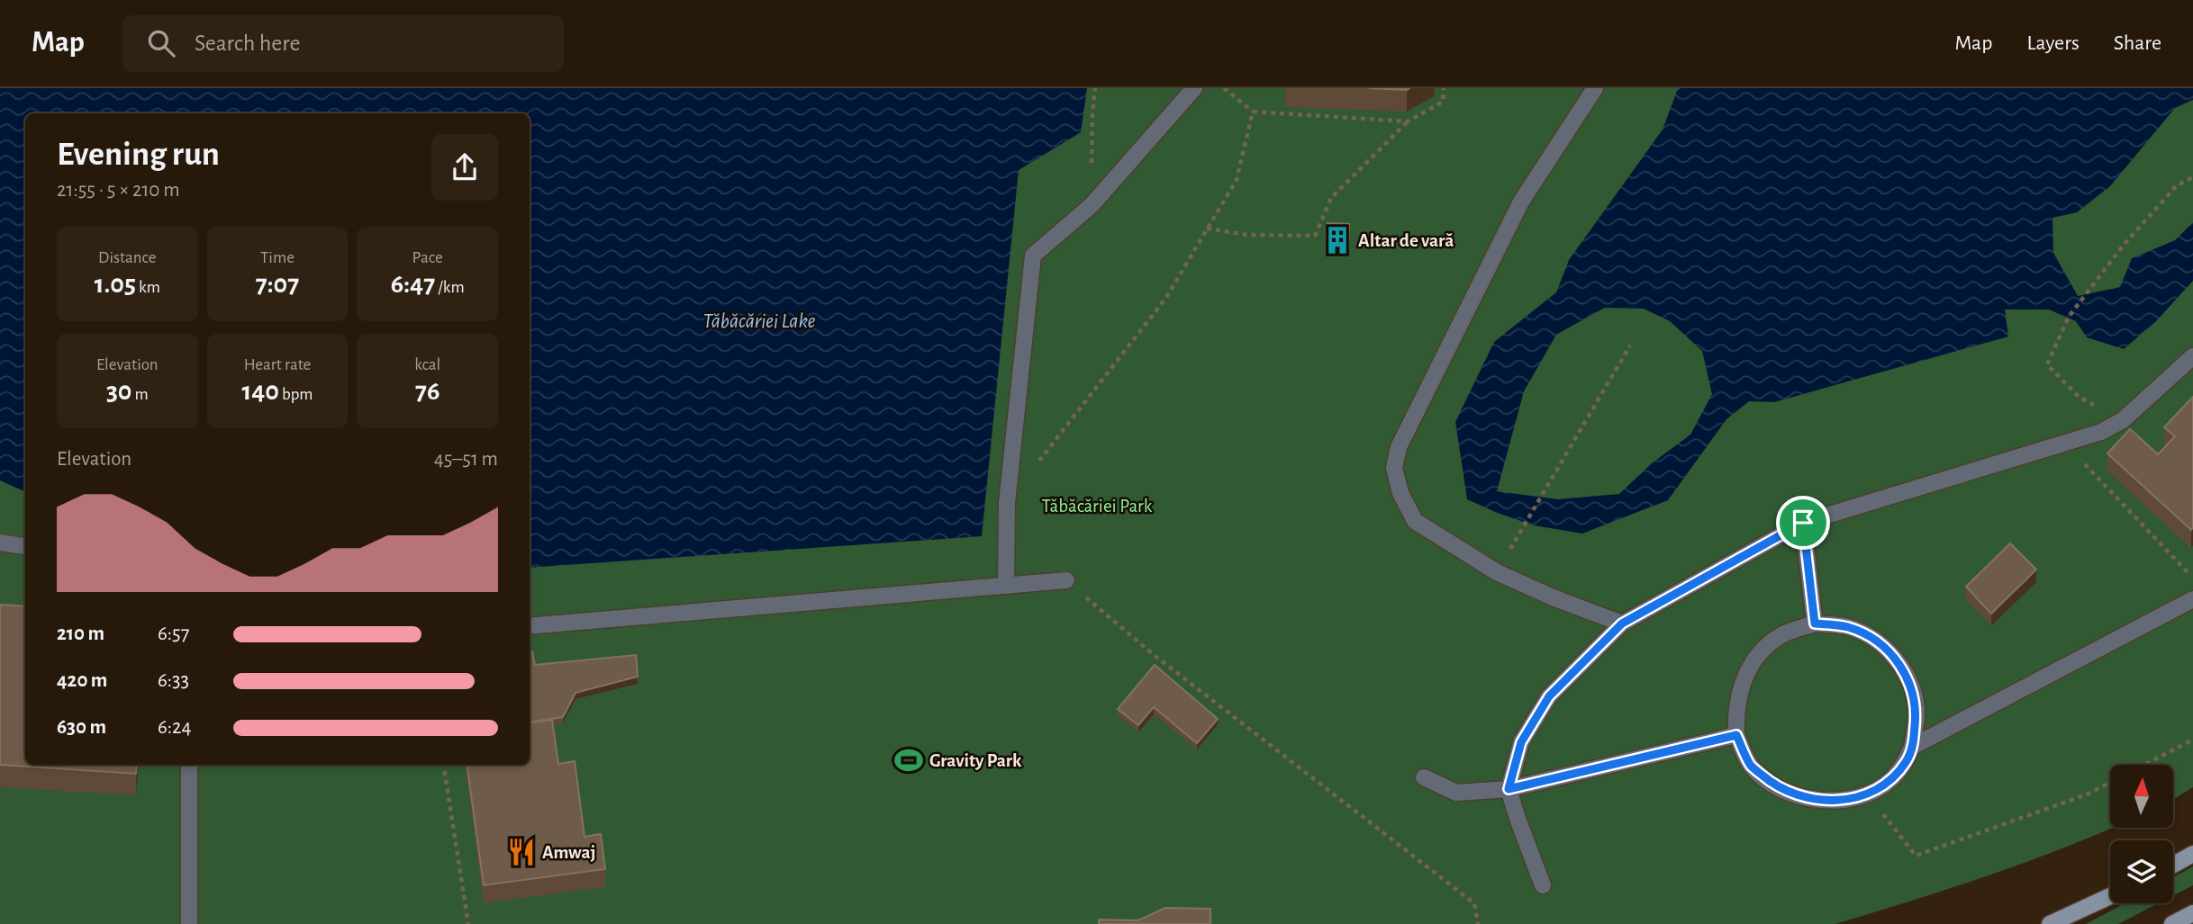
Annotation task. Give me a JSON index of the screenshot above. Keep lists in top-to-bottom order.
{
  "water": ["Tăbăcăriei Lake"],
  "parks": ["Tăbăcăriei Park"],
  "places": {
    "building": ["Altar de vară"],
    "sports": ["Gravity Park"],
    "restaurant": ["Amwaj"]
  },
  "north": "top",
  "page": {
    "header": "Map",
    "search": "Search here",
    "nav": ["Map", "Layers", "Share"],
    "heading": ["Evening run", "21:55 · 5 × 210 m"],
    "stats": [
      ["Distance", "1.05 km"],
      ["Time", "7:07"],
      ["Pace", "6:47 /km"],
      ["Elevation", "30 m"],
      ["Heart rate", "140 bpm"],
      ["kcal", "76"]
    ],
    "chart": ["Elevation", "45–51 m"],
    "list": [
      {
        "name": "210 m",
        "note": "6:57"
      },
      {
        "name": "420 m",
        "note": "6:33"
      },
      {
        "name": "630 m",
        "note": "6:24"
      }
    ]
  }
}
